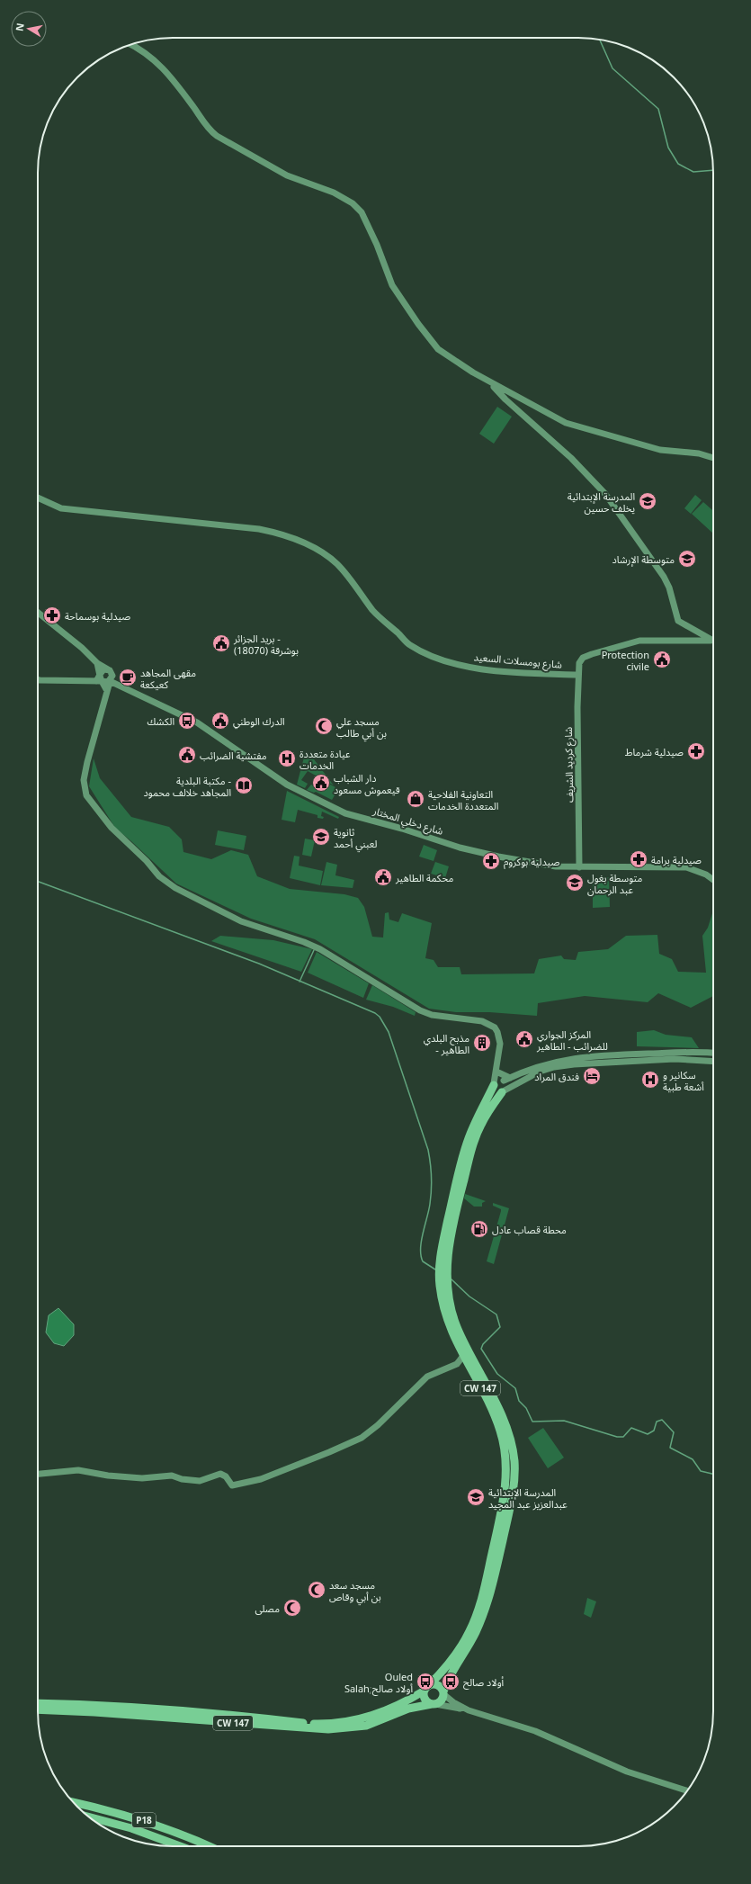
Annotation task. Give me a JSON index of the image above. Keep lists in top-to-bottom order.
{
  "streets": {
    "highway": ["CW 147", "P18"],
    "street": ["شارع بومسلات السعيد", "شارع كرديد الشريف", "شارع دخلي المختار"]
  },
  "crossings": [
    ["شارع بومسلات السعيد", "شارع كرديد الشريف"],
    ["شارع كرديد الشريف", "شارع دخلي المختار"]
  ],
  "places": {
    "school or university": [
      "المدرسة الإبتدائية يخلف حسين",
      "متوسطة الإرشاد",
      "ثانوية لعبني أحمد",
      "متوسطة بغول عبد الرحمان",
      "المدرسة الإبتدائية عبدالعزيز عبد المجيد"
    ],
    "pharmacy": [
      "صيدلية بوسماحة",
      "صيدلية شرماط",
      "صيدلية برامة",
      "صيدلية بوكروم"
    ],
    "public building": [
      "بريد الجزائر - بوشرقة (18070)",
      "Protection civile",
      "الدرك الوطني",
      "مفتشية الضرائب",
      "دار الشباب قيعموش مسعود",
      "محكمة الطاهير",
      "المركز الجواري للضرائب - الطاهير"
    ],
    "cafe": ["مقهى المجاهد كعيكعة"],
    "bus stop": ["الكشك", "Ouled Salah;أولاد صالح", "أولاد صالح"],
    "mosque": ["مسجد علي بن أبي طالب", "مسجد سعد بن أبي وقاص", "مصلى"],
    "hospital": ["عيادة متعددة الخدمات", "سكانير و أشعة طبية"],
    "library": ["مكتبة البلدية - المجاهد خلالف محمود"],
    "shop": ["التعاونية الفلاحية المتعددة الخدمات"],
    "building": ["مذبح البلدي - الطاهير"],
    "hotel": ["فندق المراد"],
    "fuel station": ["محطة قصاب عادل"]
  },
  "north": "left"
}
